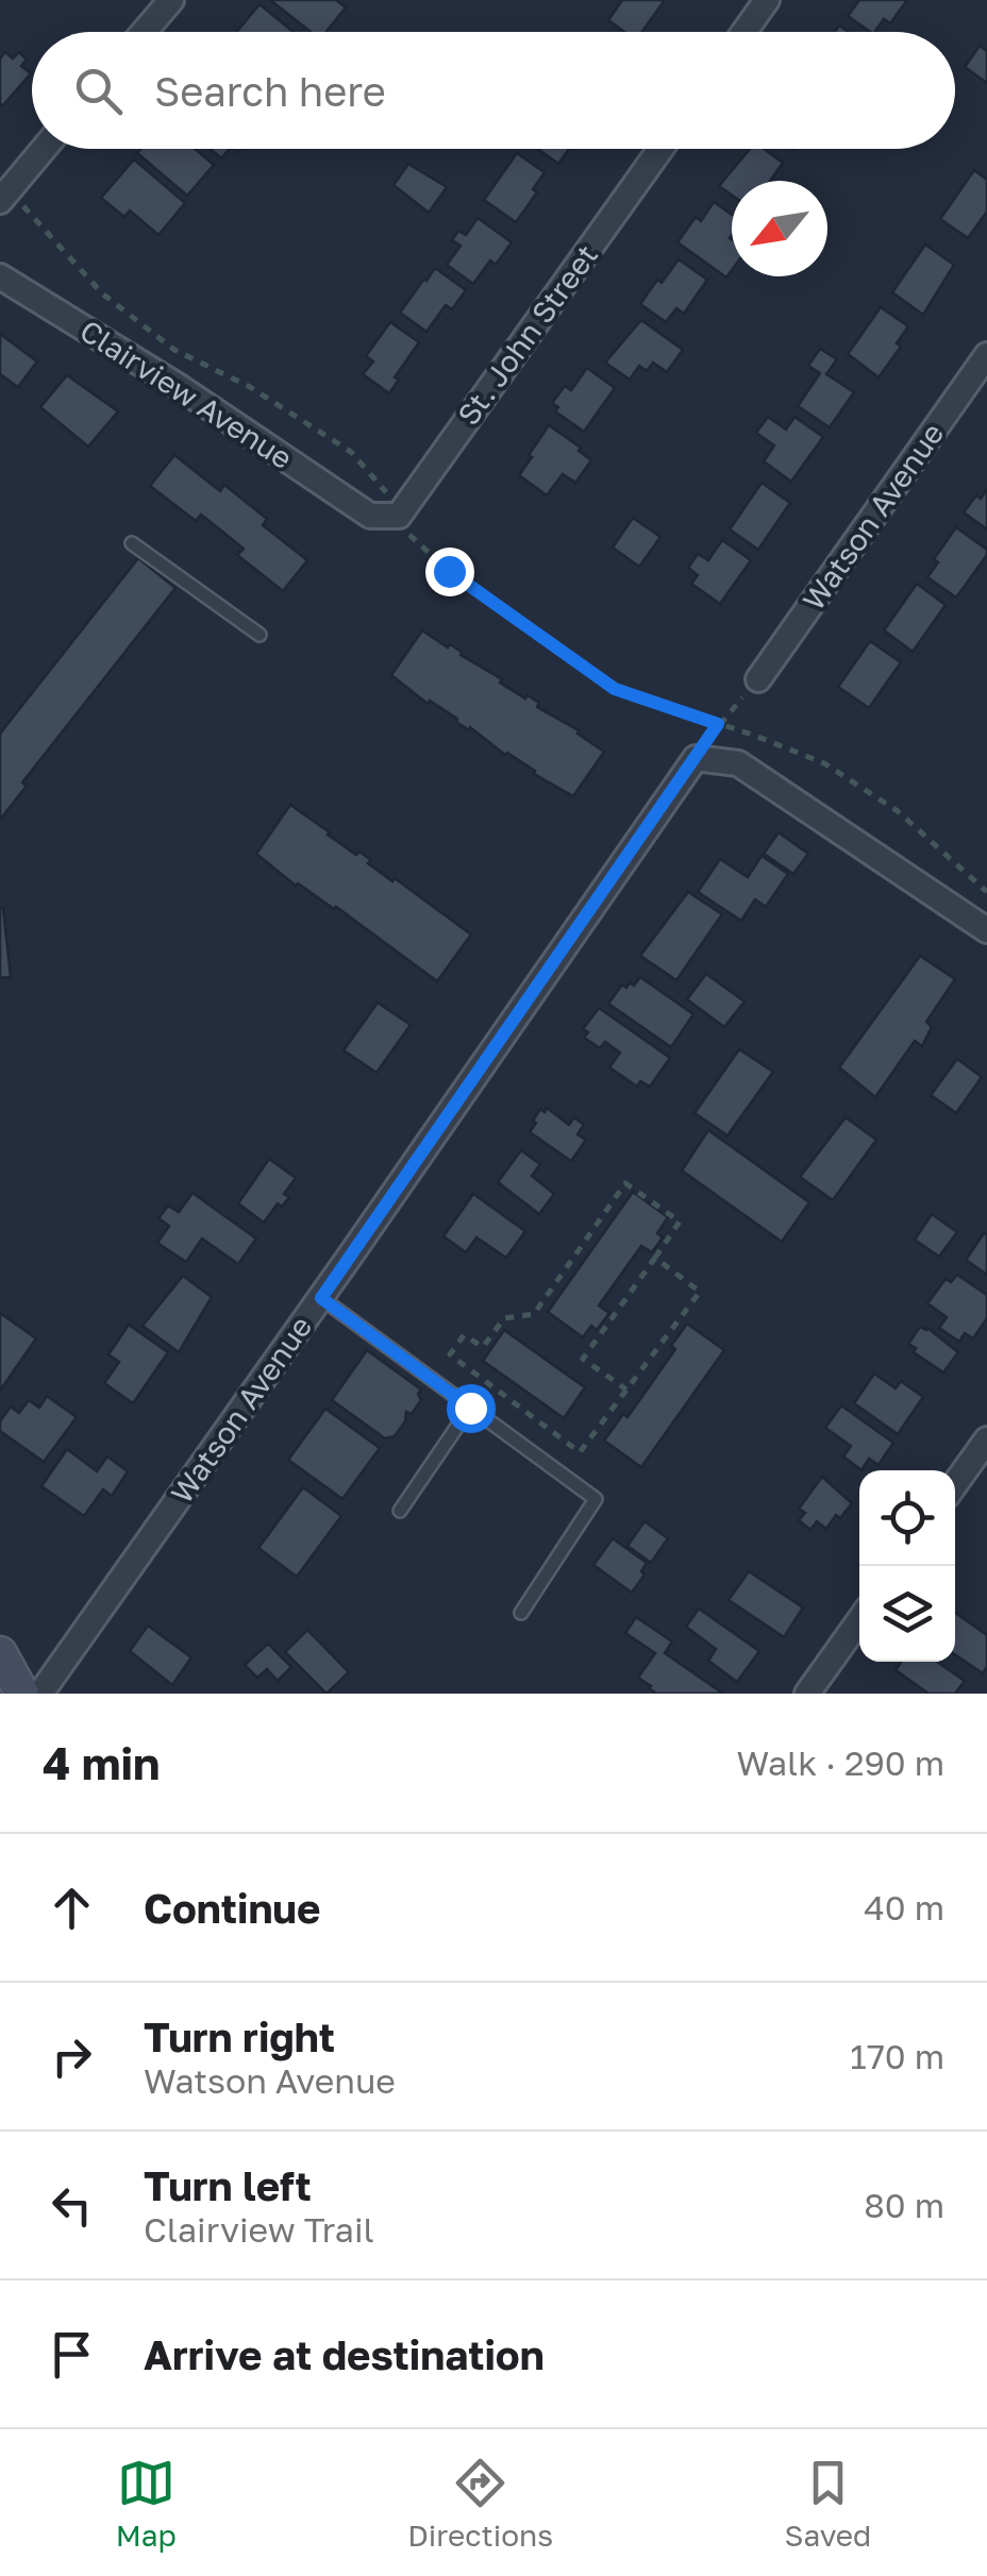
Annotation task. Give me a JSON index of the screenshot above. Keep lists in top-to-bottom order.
{
  "streets": {
    "street": ["St. John Street", "Clairview Avenue", "Watson Avenue"]
  },
  "crossings": [
    ["St. John Street", "Clairview Avenue"]
  ],
  "north": "bottom left",
  "page": {
    "search": "Search here",
    "heading": ["4 min", "Walk · 290 m"],
    "list": [
      ["Continue", "40 m"],
      ["Turn right", "Watson Avenue", "170 m"],
      ["Turn left", "Clairview Trail", "80 m"],
      "Arrive at destination"
    ],
    "nav": ["Map", "Directions", "Saved"]
  }
}
